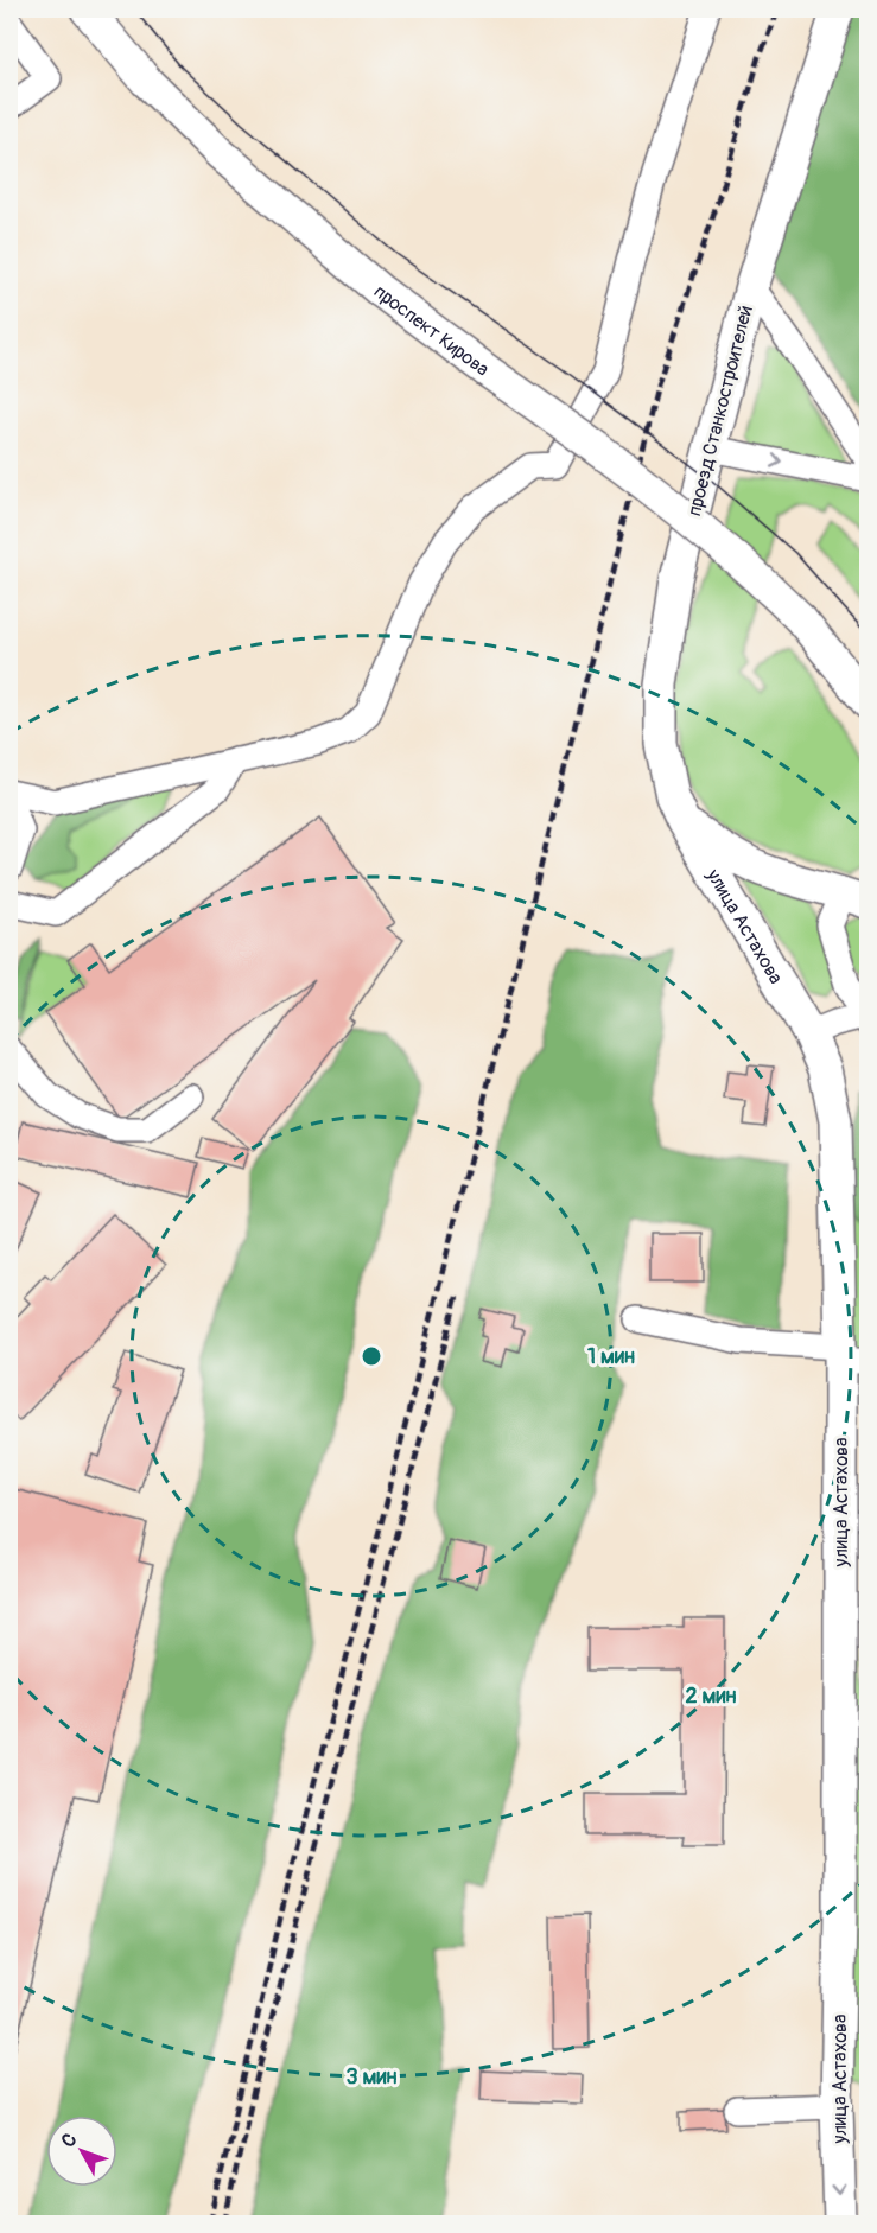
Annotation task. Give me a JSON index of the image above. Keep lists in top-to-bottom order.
{
  "streets": {
    "main road": ["проспект Кирова", "проезд Станкостроителей", "улица Астахова"]
  },
  "crossings": [
    ["проезд Станкостроителей", "улица Астахова"]
  ],
  "north": "top left",
  "rings": ["1 мин", "2 мин", "3 мин"]
}
